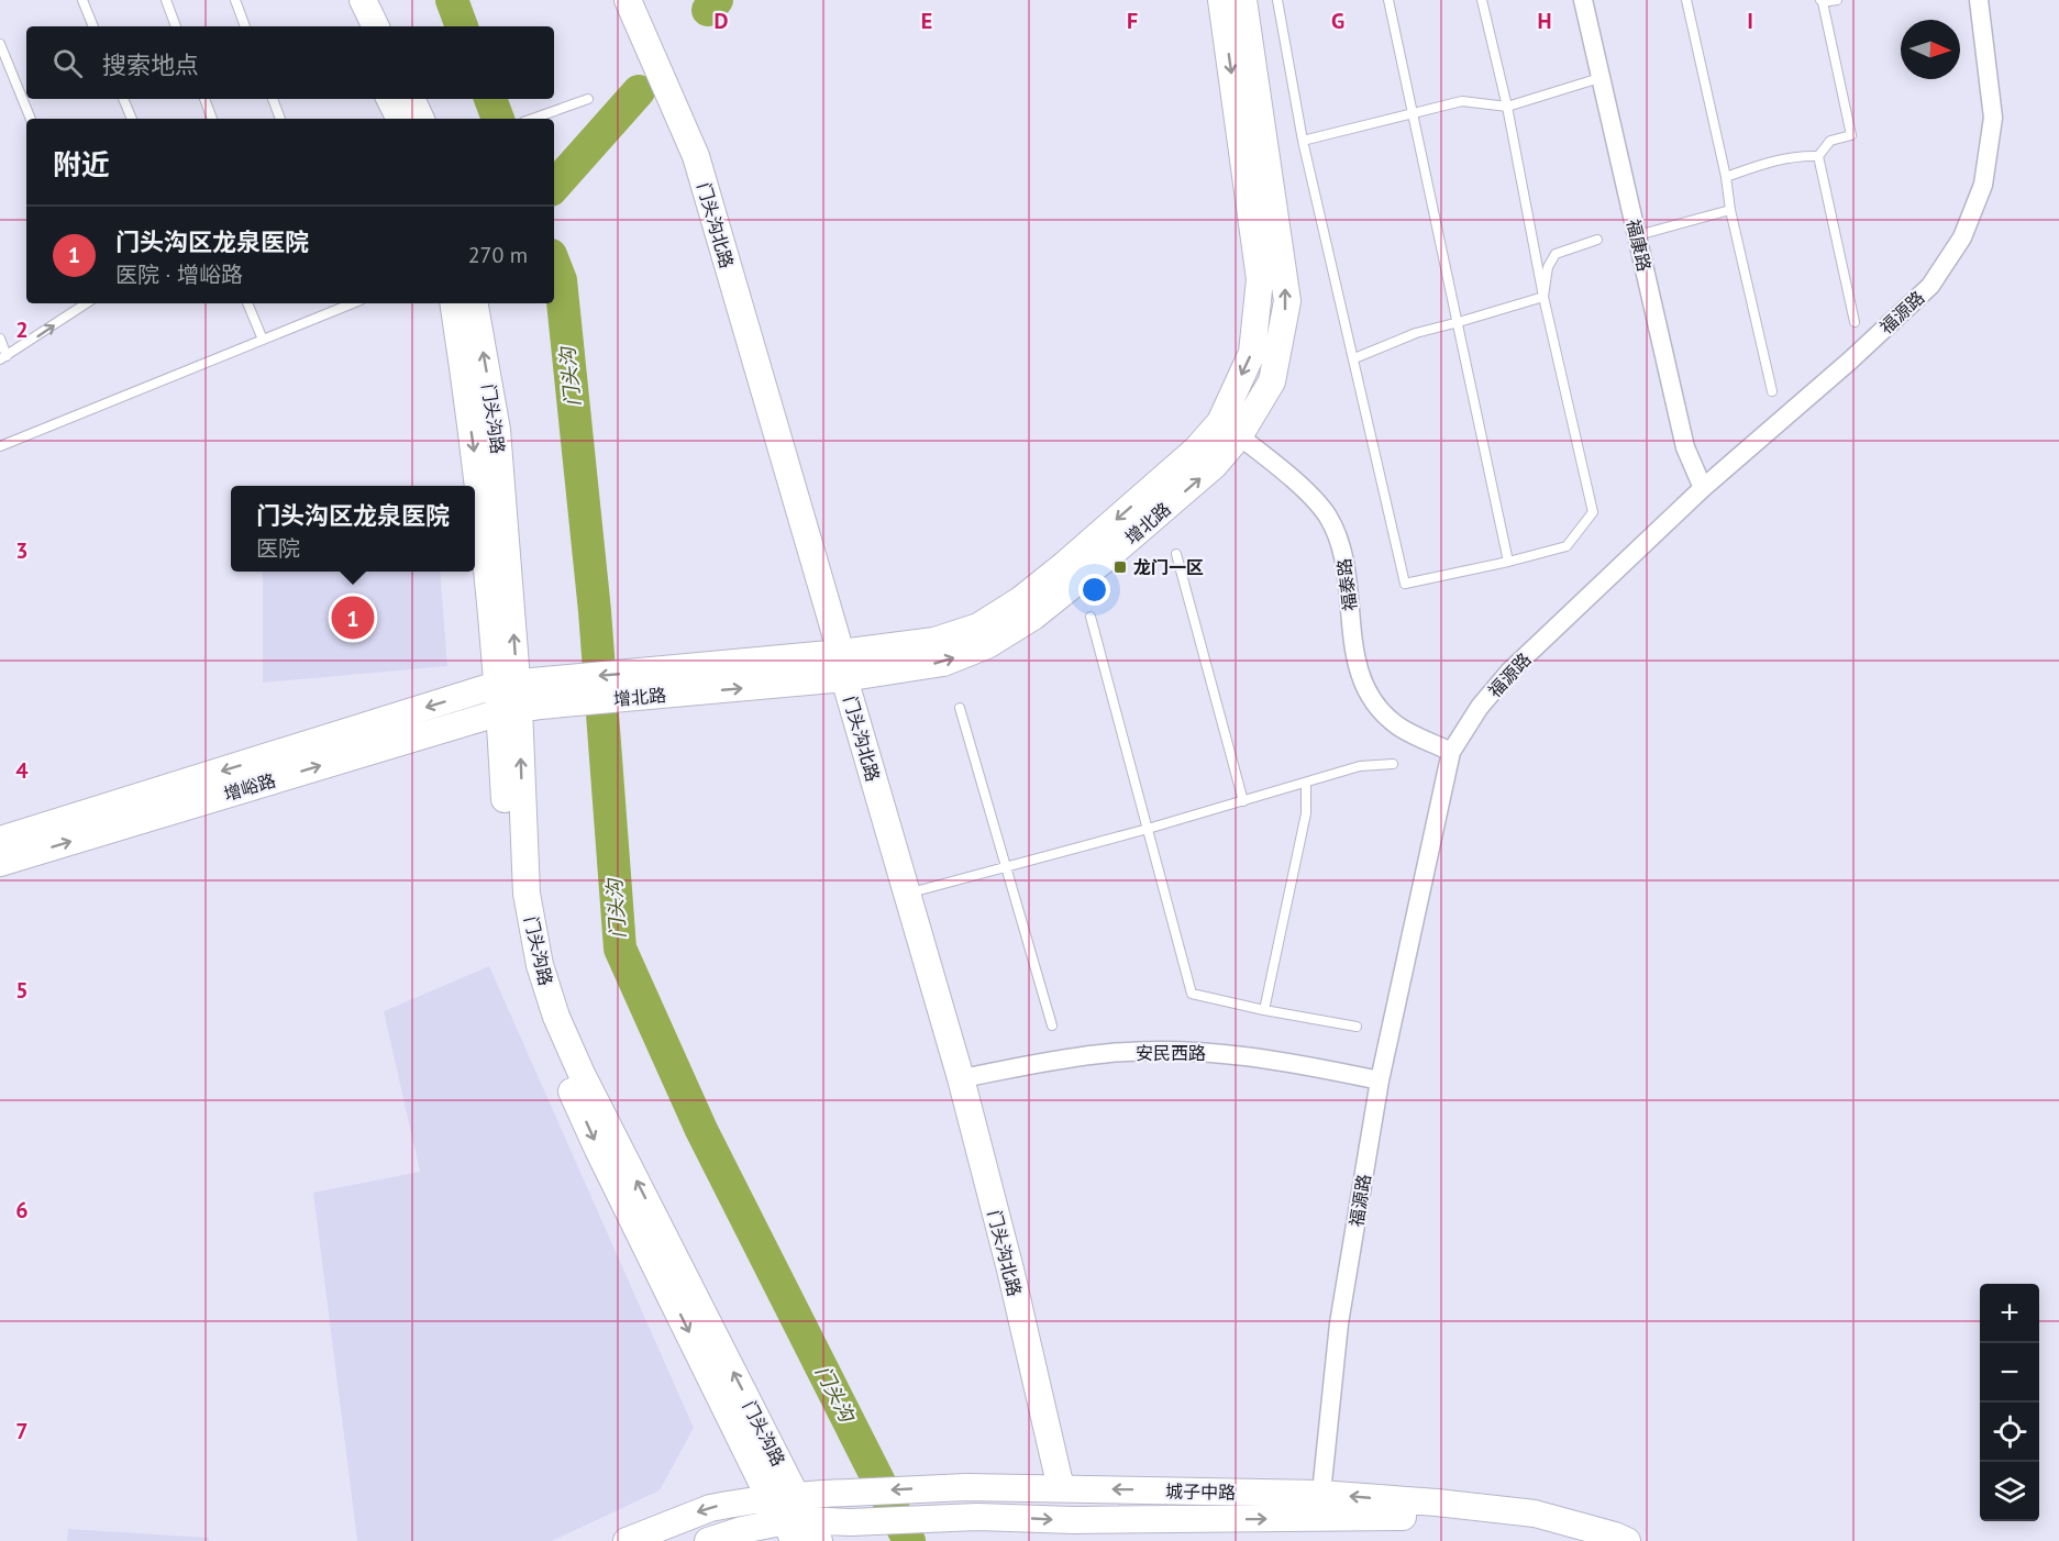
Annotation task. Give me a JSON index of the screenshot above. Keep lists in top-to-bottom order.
{
  "streets": {
    "street": [
      "门头沟北路",
      "福康路",
      "福源路",
      "门头沟路",
      "增北路",
      "福泰路",
      "增峪路",
      "安民西路",
      "城子中路"
    ]
  },
  "crossings": [
    ["门头沟北路", "增北路"],
    ["门头沟北路", "安民西路"],
    ["门头沟北路", "城子中路"],
    ["福康路", "福源路"],
    ["福源路", "福泰路"],
    ["福源路", "安民西路"],
    ["福源路", "城子中路"],
    ["门头沟路", "增北路"],
    ["门头沟路", "增峪路"],
    ["门头沟路", "城子中路"],
    ["增北路", "福泰路"],
    ["增北路", "增峪路"]
  ],
  "water": ["门头沟"],
  "places": {
    "transit": ["龙门一区"]
  },
  "north": "right",
  "page": {
    "search": "搜索地点",
    "heading": "附近",
    "list": [
      {
        "mark": "1",
        "name": "门头沟区龙泉医院",
        "note": "医院 · 增峪路",
        "value": "270 m"
      }
    ],
    "popup": ["门头沟区龙泉医院", "医院"],
    "pins": "1",
    "map_buttons": ["+", "−"]
  },
  "grid": {
    "columns": [
      "D",
      "E",
      "F",
      "G",
      "H",
      "I"
    ],
    "rows": [
      "2",
      "3",
      "4",
      "5",
      "6",
      "7"
    ]
  }
}
